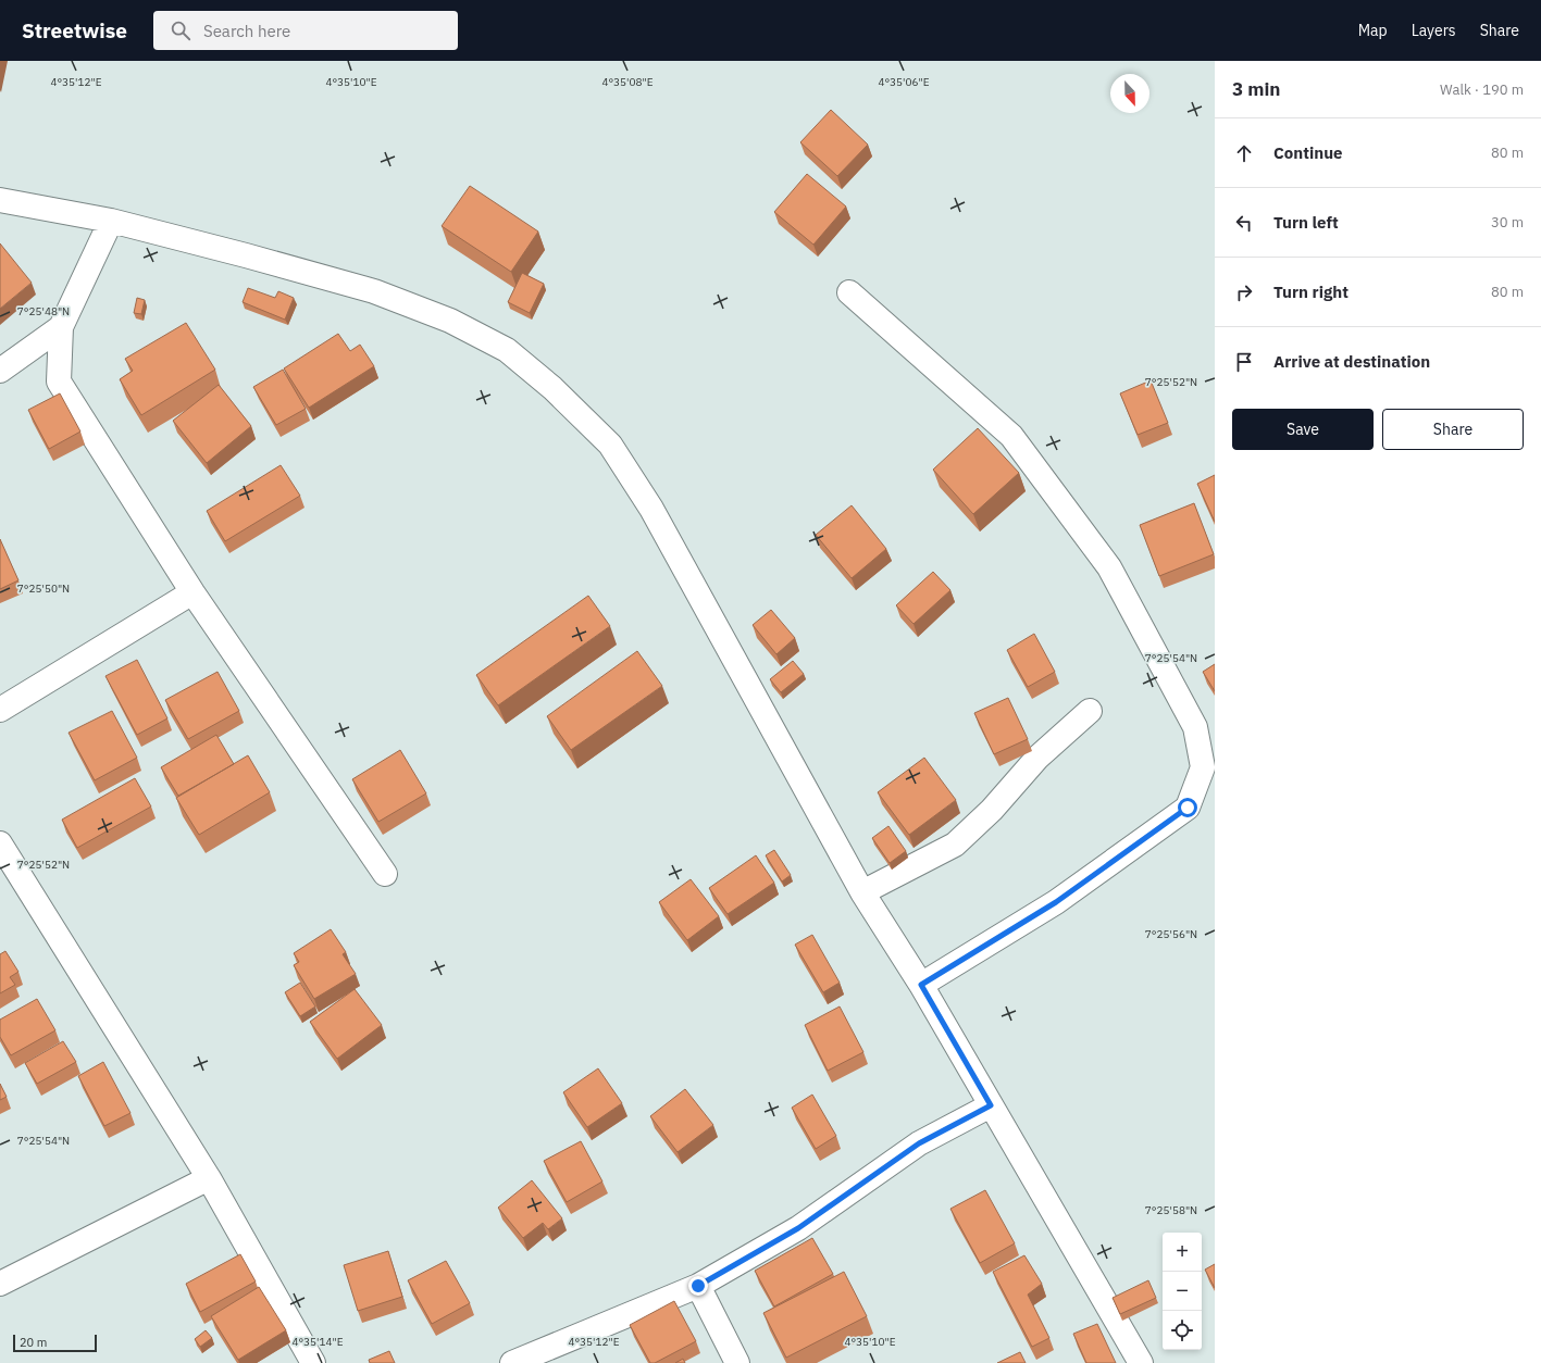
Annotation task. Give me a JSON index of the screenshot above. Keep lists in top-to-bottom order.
{
  "scale_bar": "20 m",
  "north": "bottom",
  "page": {
    "header": "Streetwise",
    "search": "Search here",
    "nav": ["Map", "Layers", "Share"],
    "heading": ["3 min", "Walk · 190 m"],
    "list": [
      ["Continue", "80 m"],
      ["Turn left", "30 m"],
      ["Turn right", "80 m"],
      "Arrive at destination"
    ],
    "buttons": ["Save", "Share"],
    "map_buttons": ["+", "−"],
    "scale": "20 m"
  },
  "coordinates": [
    "4°35'12\"E",
    "4°35'10\"E",
    "4°35'08\"E",
    "4°35'06\"E",
    "7°25'48\"N",
    "7°25'52\"N",
    "7°25'50\"N",
    "7°25'54\"N",
    "7°25'56\"N",
    "7°25'58\"N",
    "4°35'14\"E"
  ]
}
